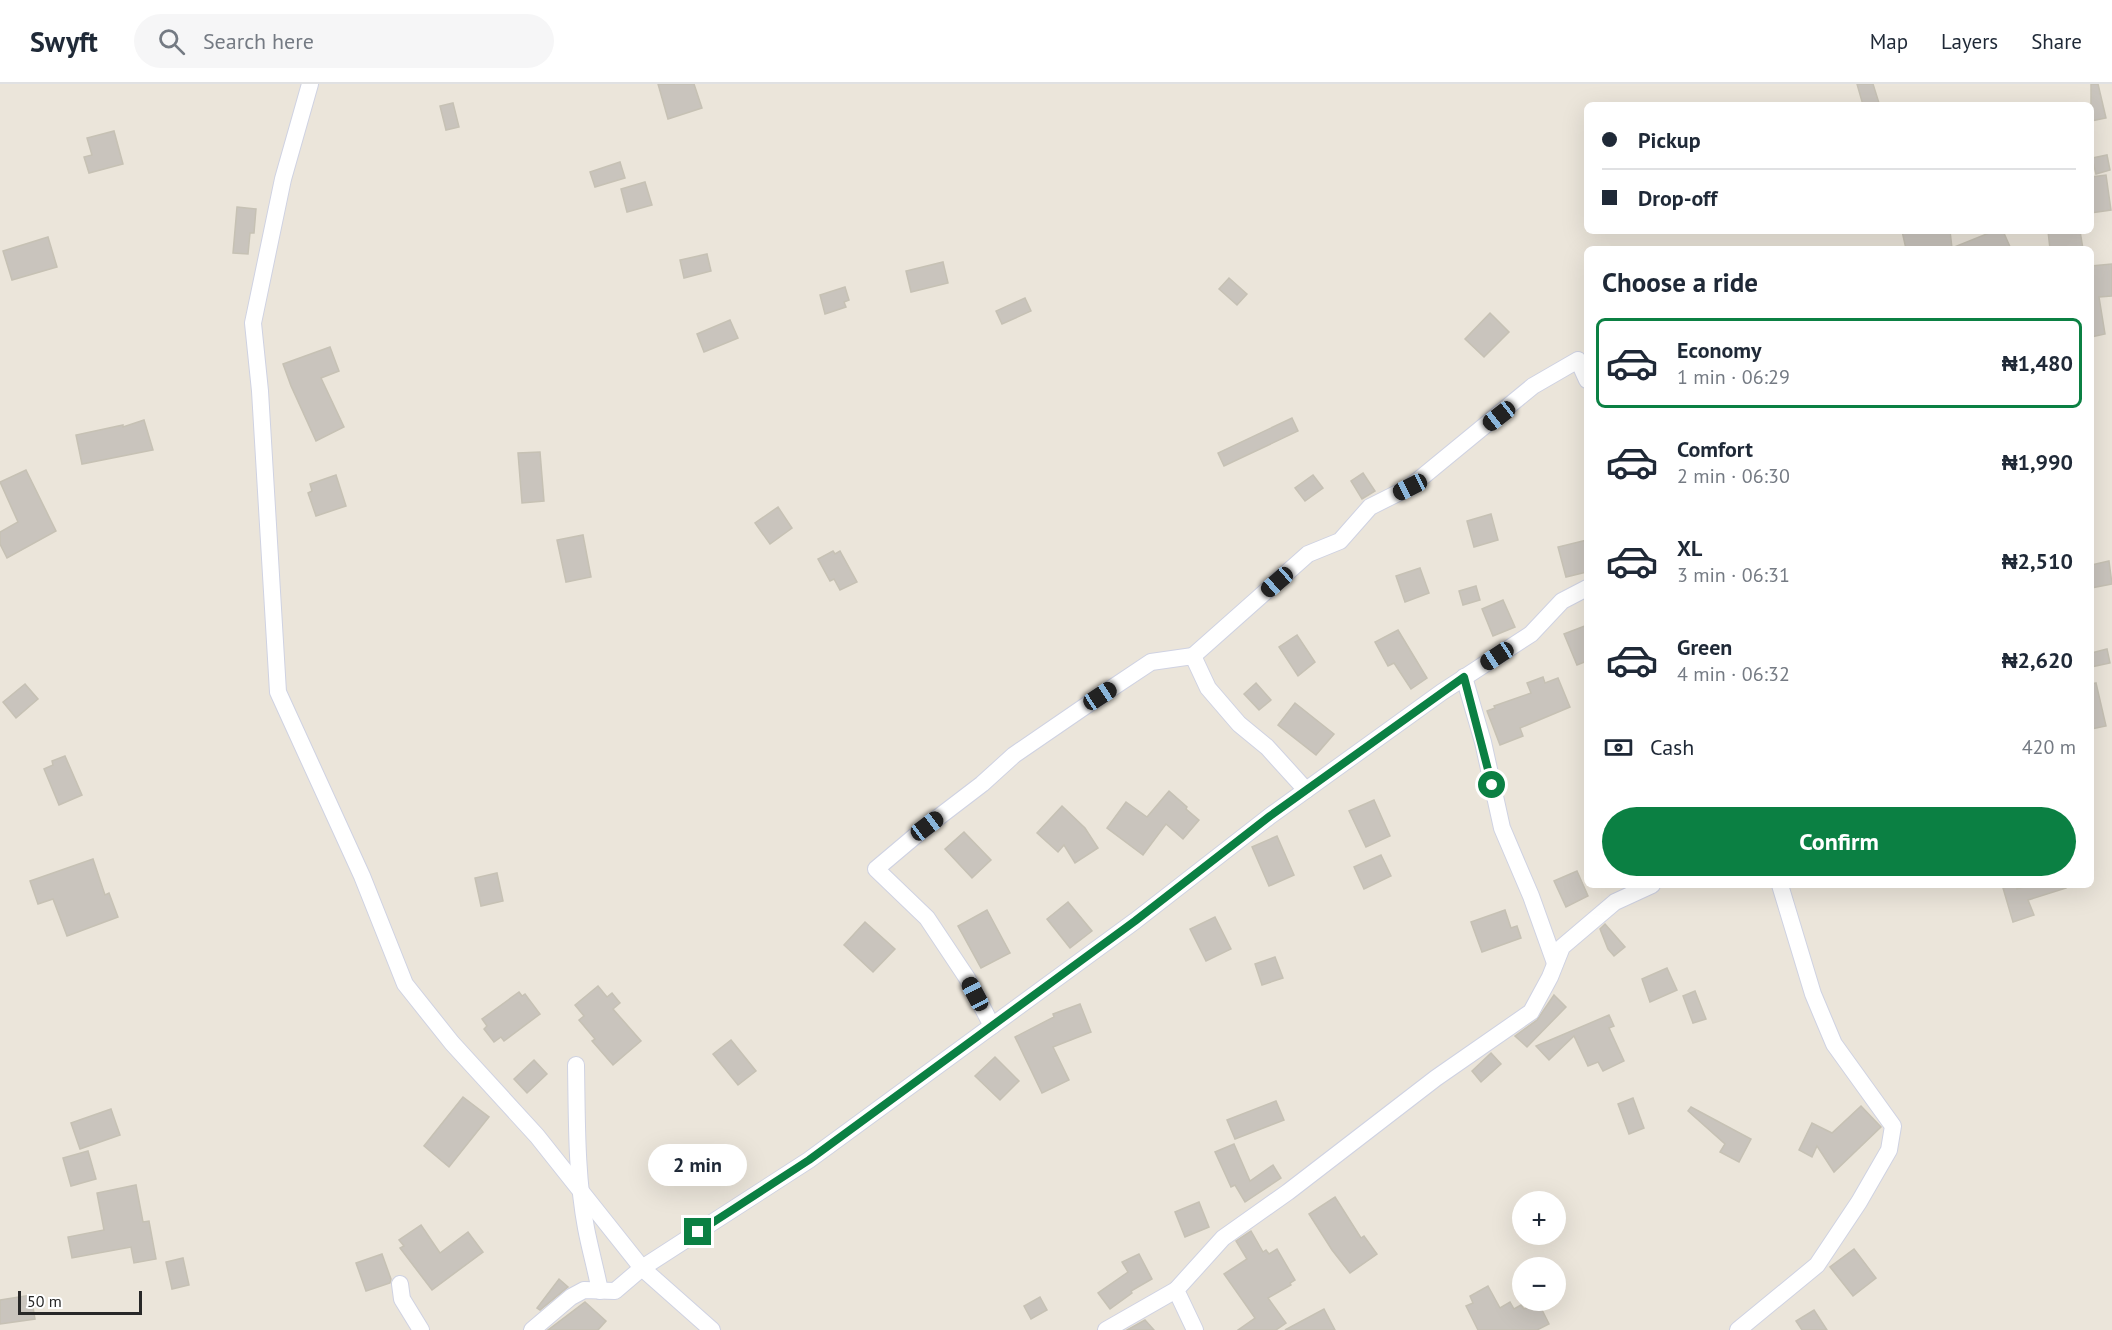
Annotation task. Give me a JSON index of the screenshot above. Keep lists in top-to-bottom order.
{
  "scale_bar": "50 m",
  "page": {
    "header": "Swyft",
    "search": "Search here",
    "nav": ["Map", "Layers", "Share"],
    "banner": ["Pickup", "Drop-off"],
    "heading": "Choose a ride",
    "list": [
      {
        "name": "Economy",
        "note": "1 min · 06:29",
        "value": "₦1,480"
      },
      {
        "name": "Comfort",
        "note": "2 min · 06:30",
        "value": "₦1,990"
      },
      {
        "name": "XL",
        "note": "3 min · 06:31",
        "value": "₦2,510"
      },
      {
        "name": "Green",
        "note": "4 min · 06:32",
        "value": "₦2,620"
      }
    ],
    "pay": ["Cash", "420 m"],
    "buttons": "Confirm",
    "bubble": "2 min",
    "map_buttons": ["+", "−"],
    "scale": "50 m"
  }
}
